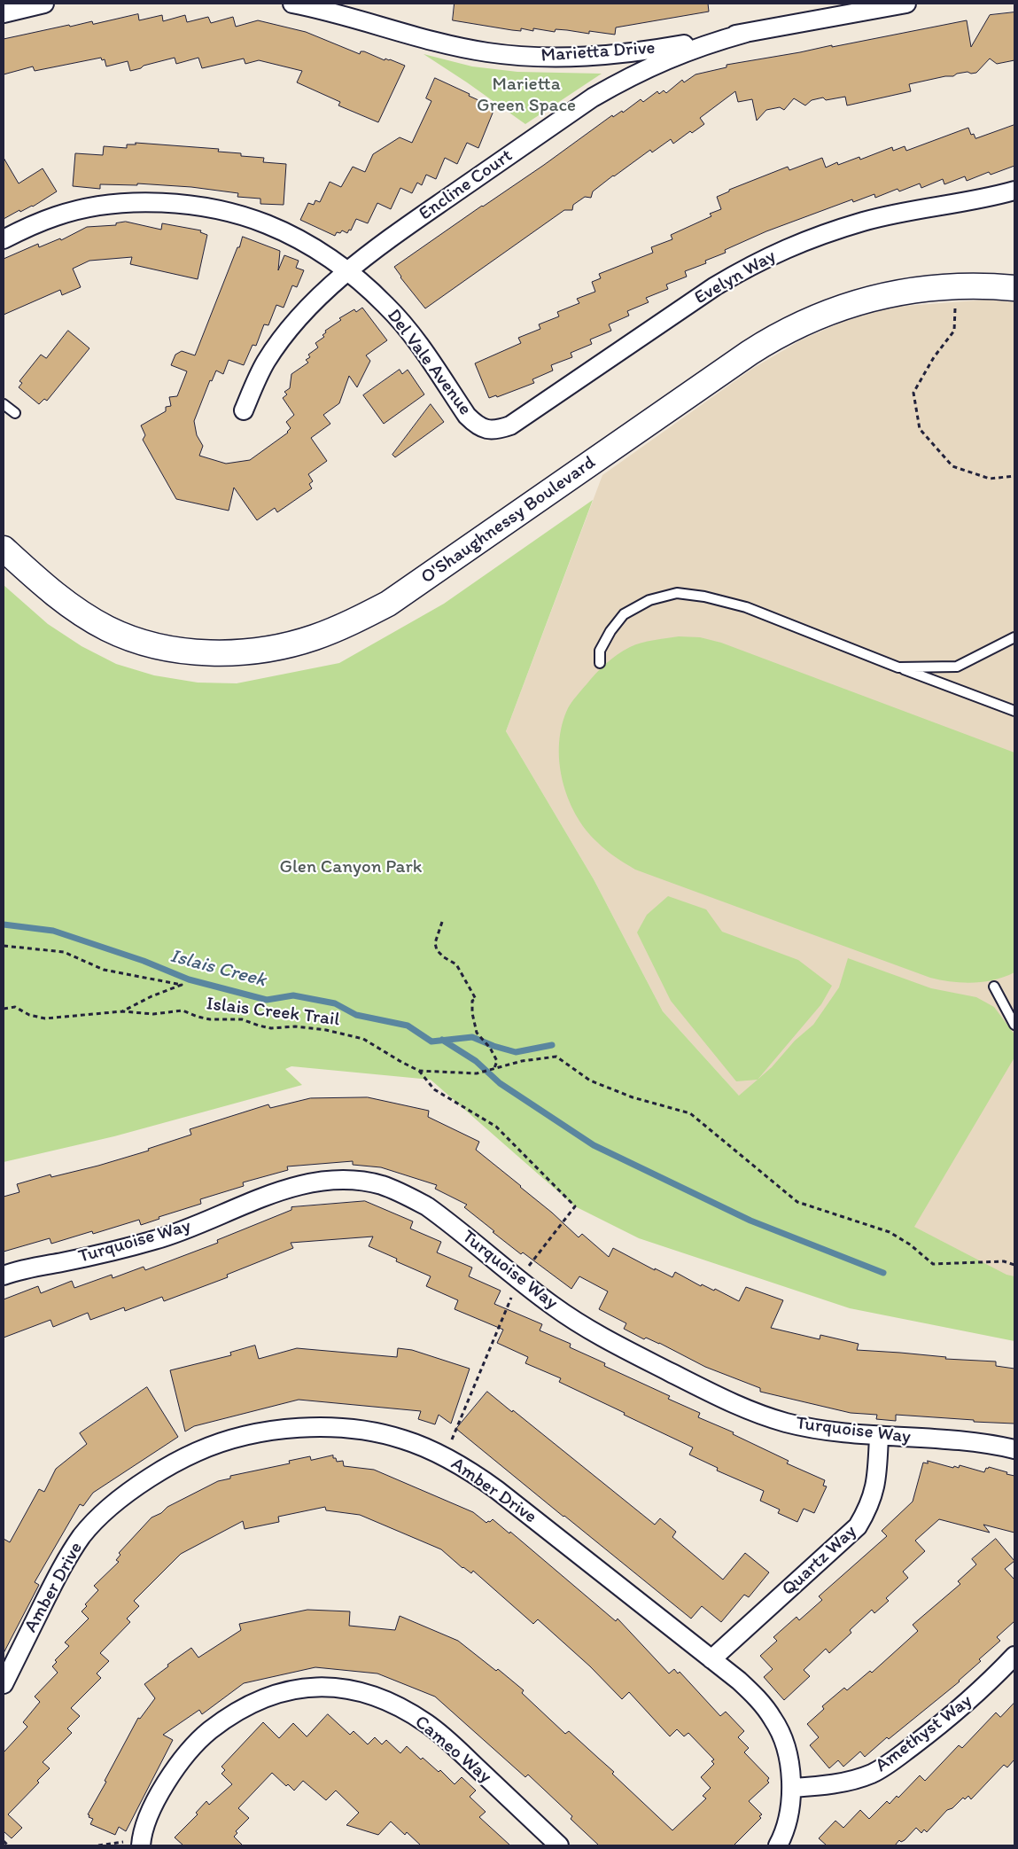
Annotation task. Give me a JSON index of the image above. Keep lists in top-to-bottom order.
{
  "streets": {
    "main road": ["O'Shaughnessy Boulevard"],
    "street": [
      "Marietta Drive",
      "Encline Court",
      "Evelyn Way",
      "Del Vale Avenue",
      "Turquoise Way",
      "Amber Drive",
      "Quartz Way",
      "Amethyst Way",
      "Cameo Way"
    ],
    "path": ["Islais Creek Trail"]
  },
  "crossings": [
    ["Marietta Drive", "Encline Court"],
    ["Encline Court", "Del Vale Avenue"],
    ["Evelyn Way", "Del Vale Avenue"],
    ["Turquoise Way", "Quartz Way"],
    ["Amber Drive", "Quartz Way"],
    ["Amber Drive", "Amethyst Way"]
  ],
  "water": ["Islais Creek"],
  "parks": ["Marietta Green Space", "Glen Canyon Park"]
}
